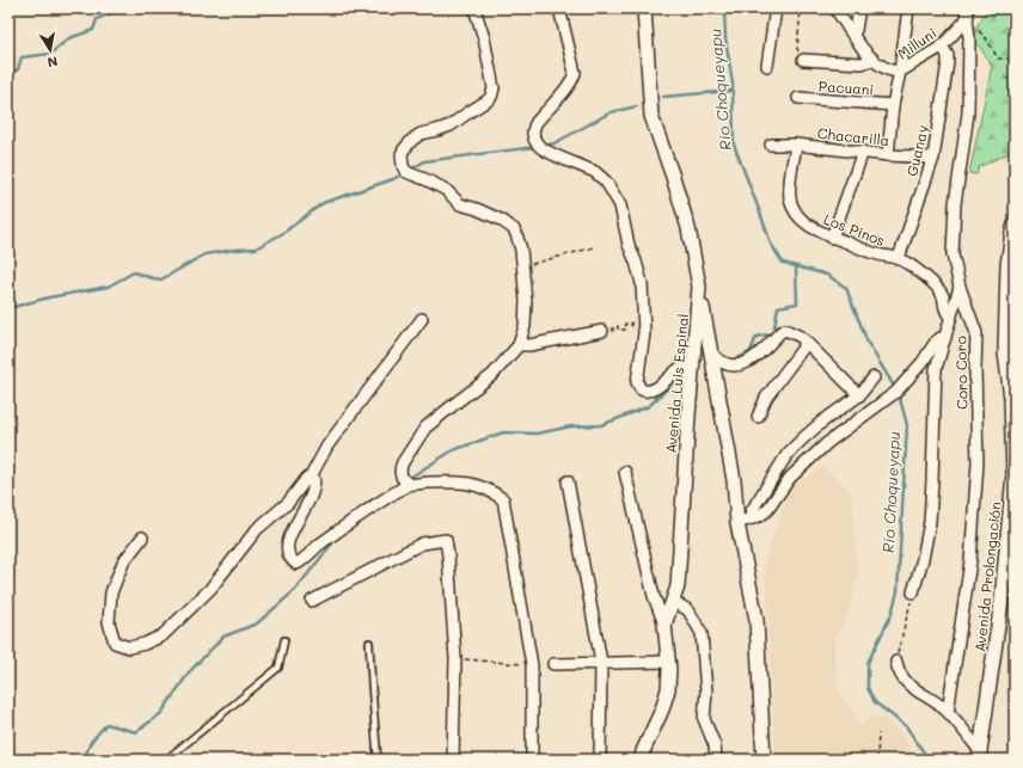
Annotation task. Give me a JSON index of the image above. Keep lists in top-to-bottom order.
{
  "streets": {
    "street": [
      "Milluni",
      "Pacuani",
      "Chacarilla",
      "Guanay",
      "Los Pinos",
      "Coro Coro",
      "Avenida Luis Espinal",
      "Avenida Prolongación"
    ]
  },
  "crossings": [
    ["Milluni", "Guanay"],
    ["Milluni", "Coro Coro"],
    ["Chacarilla", "Guanay"],
    ["Chacarilla", "Los Pinos"],
    ["Guanay", "Los Pinos"]
  ],
  "water": ["Río Choqueyapu"],
  "north": "bottom"
}
